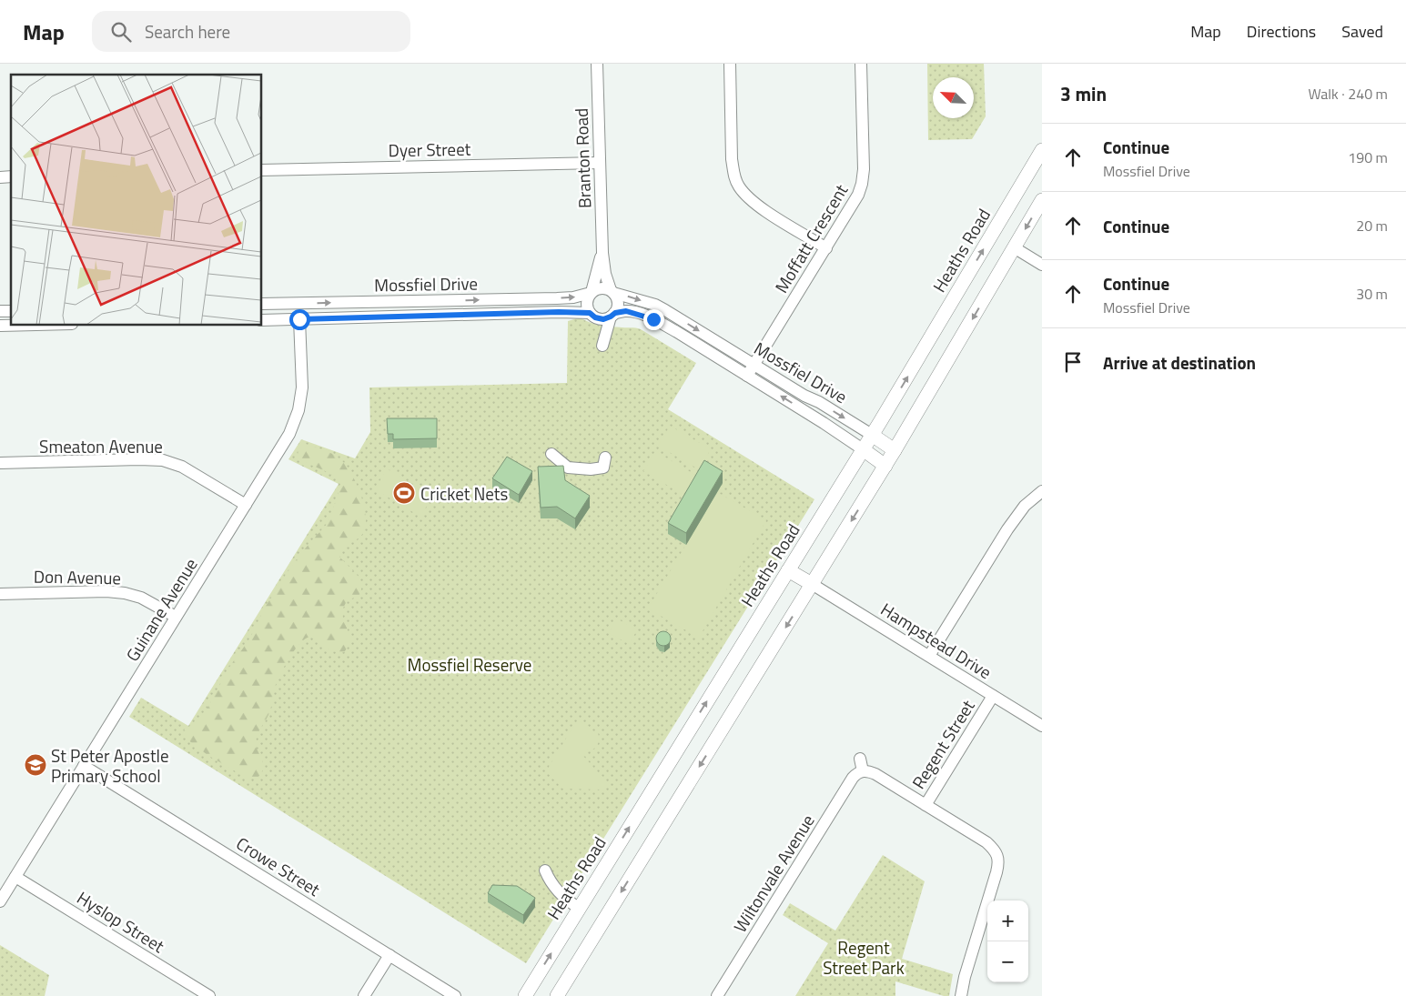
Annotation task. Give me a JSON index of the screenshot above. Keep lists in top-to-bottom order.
{
  "streets": {
    "main road": ["Heaths Road"],
    "street": [
      "Dyer Street",
      "Branton Road",
      "Moffatt Crescent",
      "Mossfiel Drive",
      "Smeaton Avenue",
      "Don Avenue",
      "Guinane Avenue",
      "Hampstead Drive",
      "Regent Street",
      "Crowe Street",
      "Wiltonvale Avenue",
      "Hyslop Street"
    ]
  },
  "crossings": [
    ["Dyer Street", "Branton Road"],
    ["Branton Road", "Mossfiel Drive"],
    ["Moffatt Crescent", "Mossfiel Drive"],
    ["Heaths Road", "Mossfiel Drive"],
    ["Mossfiel Drive", "Guinane Avenue"],
    ["Smeaton Avenue", "Guinane Avenue"],
    ["Don Avenue", "Guinane Avenue"],
    ["Guinane Avenue", "Crowe Street"],
    ["Guinane Avenue", "Hyslop Street"],
    ["Hampstead Drive", "Regent Street"]
  ],
  "parks": ["Mossfiel Reserve", "Regent Street Park"],
  "places": {
    "sports": ["Cricket Nets"],
    "school or university": ["St Peter Apostle Primary School"]
  },
  "north": "top left",
  "page": {
    "header": "Map",
    "search": "Search here",
    "nav": ["Map", "Directions", "Saved"],
    "heading": ["3 min", "Walk · 240 m"],
    "list": [
      ["Continue", "Mossfiel Drive", "190 m"],
      ["Continue", "20 m"],
      ["Continue", "Mossfiel Drive", "30 m"],
      "Arrive at destination"
    ],
    "map_buttons": ["+", "−"]
  }
}
